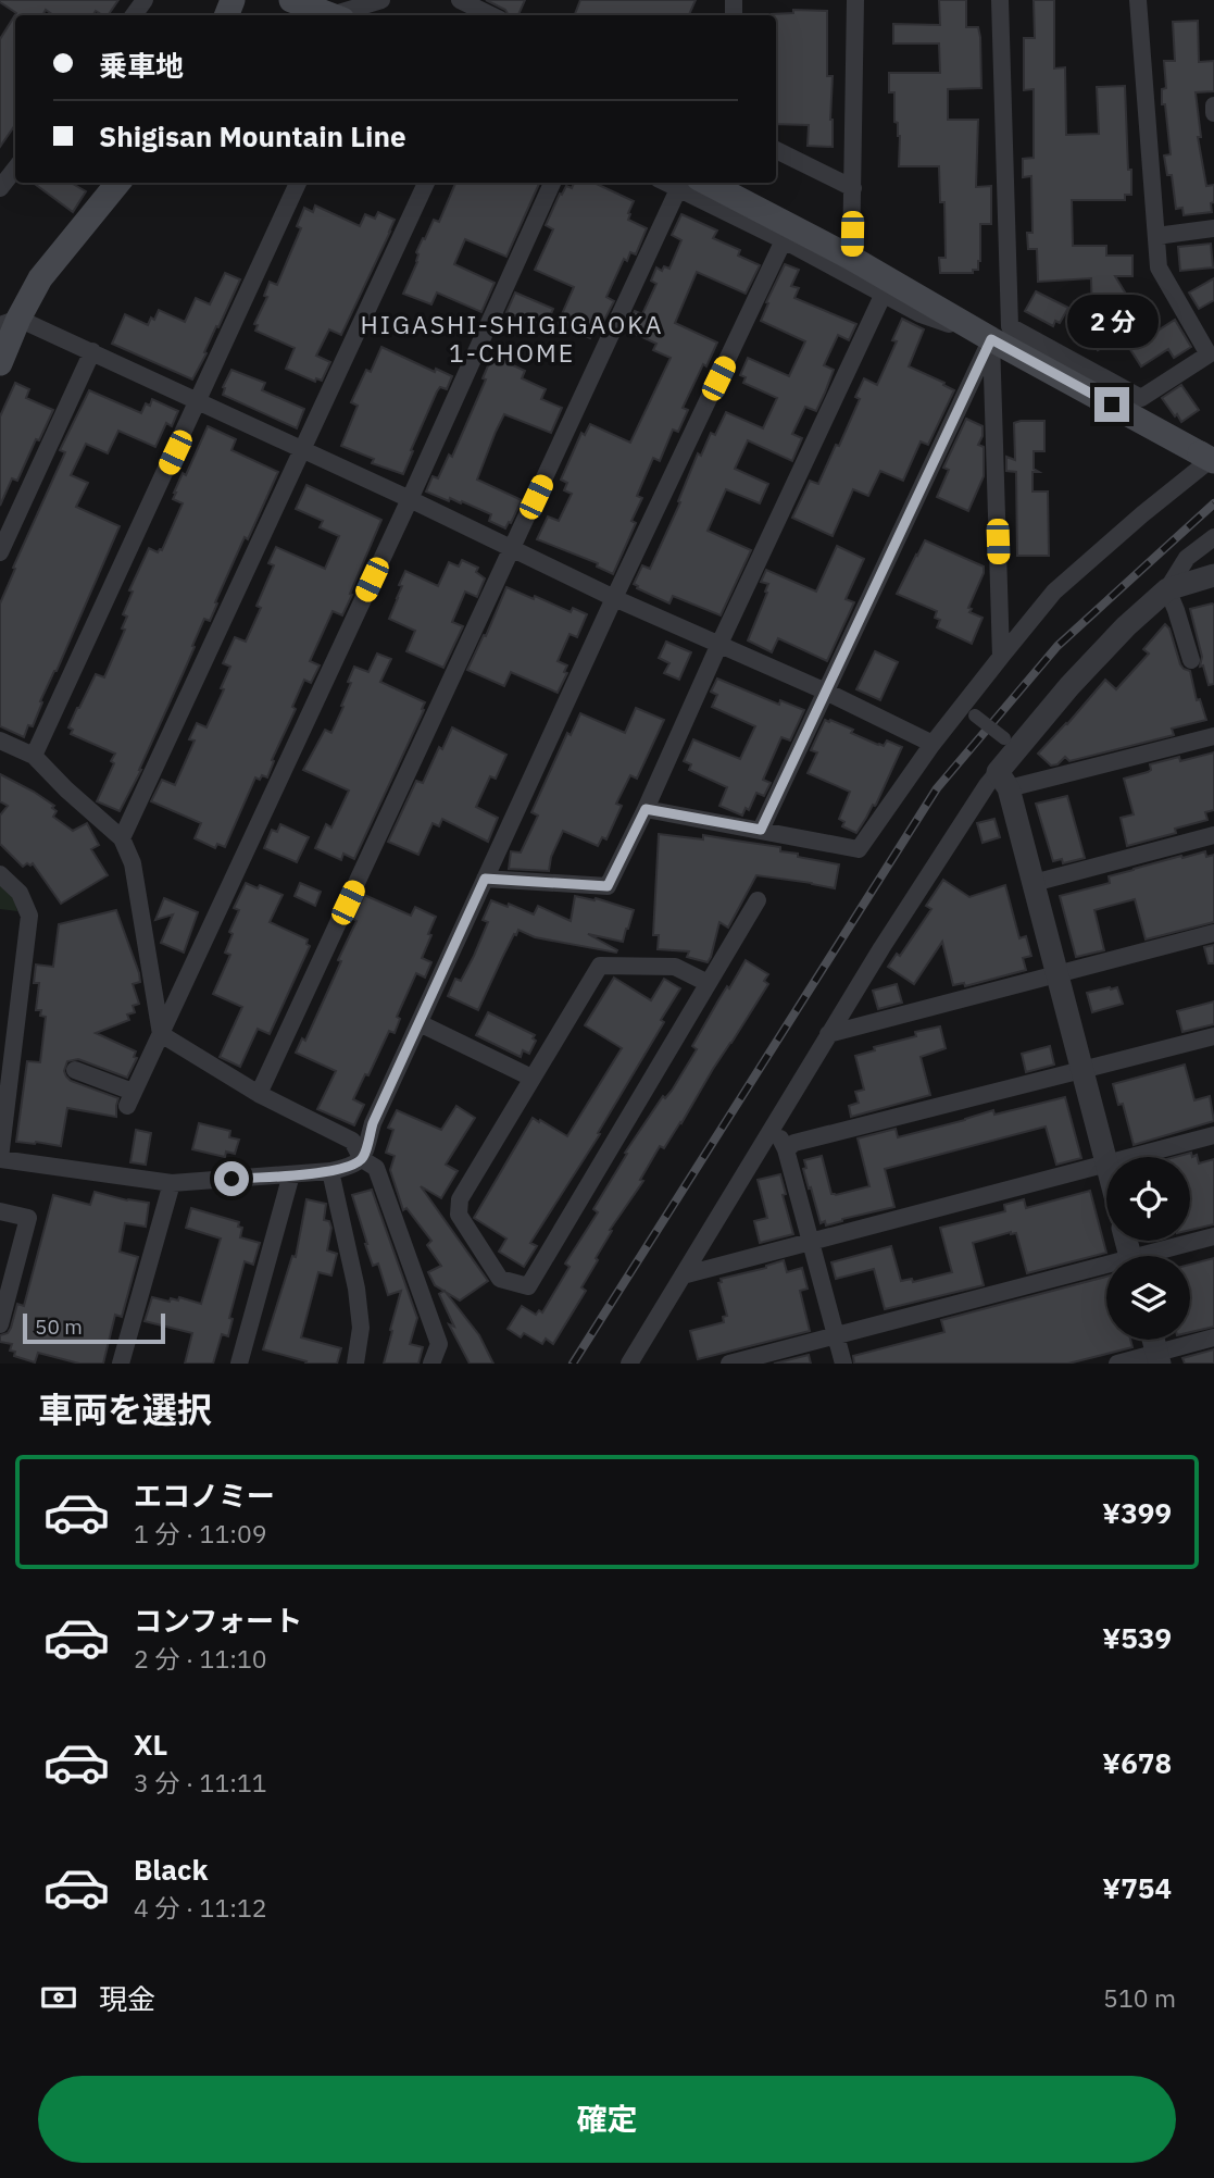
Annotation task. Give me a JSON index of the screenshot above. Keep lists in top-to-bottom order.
{
  "districts": ["HIGASHI-SHIGIGAOKA 1-CHOME"],
  "scale_bar": "50 m",
  "page": {
    "banner": ["乗車地", "Shigisan Mountain Line"],
    "bubble": "2 分",
    "scale": "50 m",
    "heading": "車両を選択",
    "list": [
      {
        "name": "エコノミー",
        "note": "1 分 · 11:09",
        "value": "¥399"
      },
      {
        "name": "コンフォート",
        "note": "2 分 · 11:10",
        "value": "¥539"
      },
      {
        "name": "XL",
        "note": "3 分 · 11:11",
        "value": "¥678"
      },
      {
        "name": "Black",
        "note": "4 分 · 11:12",
        "value": "¥754"
      }
    ],
    "pay": ["現金", "510 m"],
    "buttons": "確定"
  }
}
